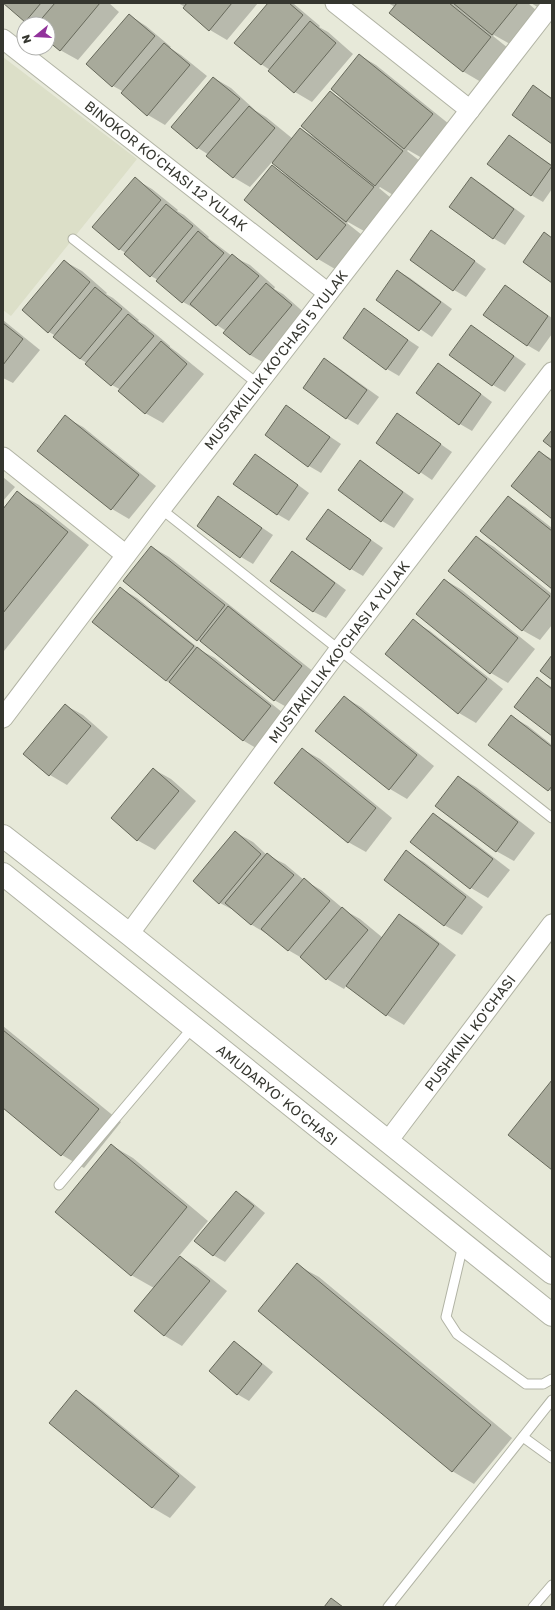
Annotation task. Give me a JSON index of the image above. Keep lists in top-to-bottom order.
{
  "streets": {
    "street": [
      "BINOKOR KO'CHASI 12 YULAK",
      "MUSTAKILLIK KO'CHASI 5 YULAK",
      "MUSTAKILLIK KO'CHASI 4 YULAK",
      "PUSHKINL KO'CHASI",
      "AMUDARYO' KO'CHASI"
    ]
  },
  "crossings": [
    ["BINOKOR KO'CHASI 12 YULAK", "MUSTAKILLIK KO'CHASI 5 YULAK"]
  ],
  "north": "left"
}
